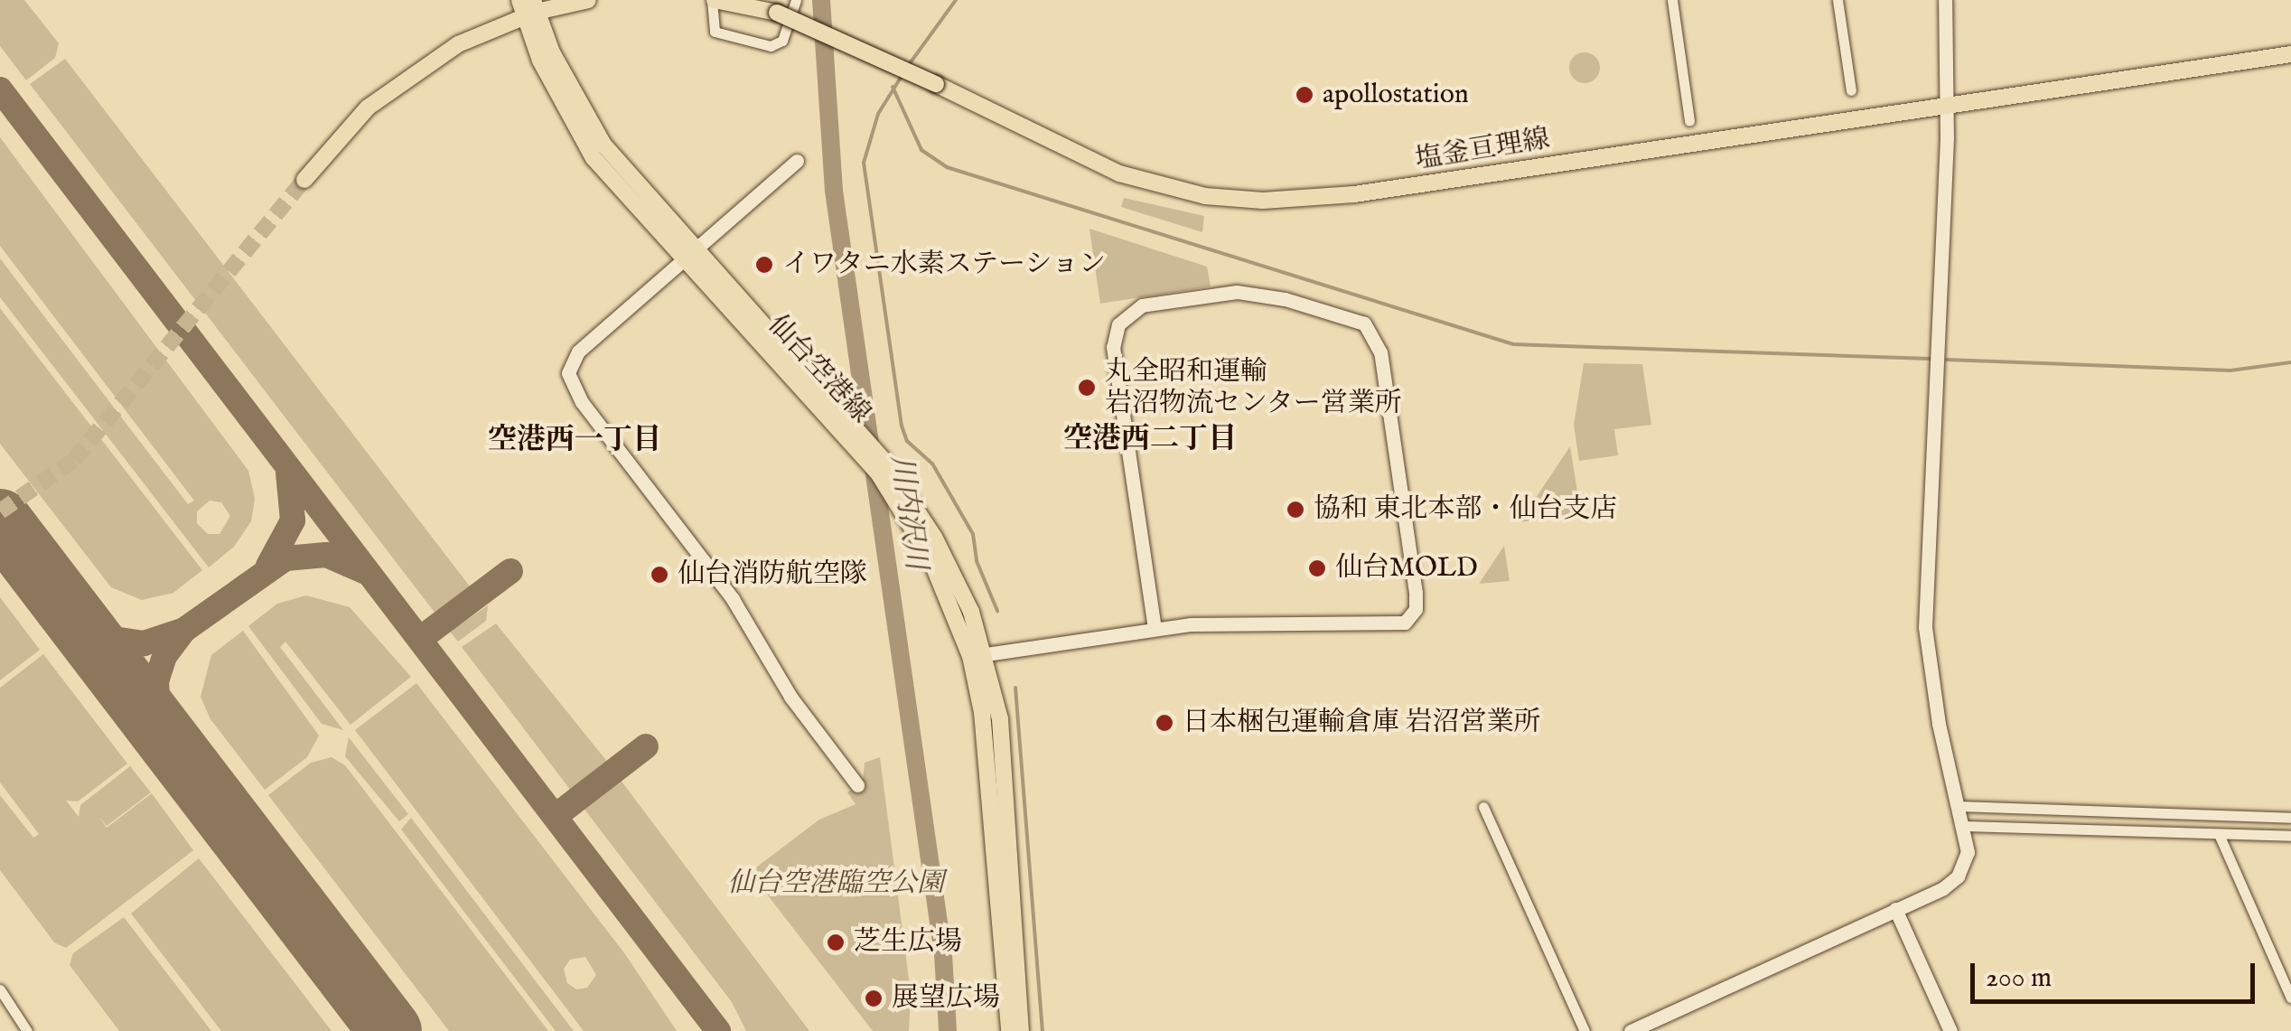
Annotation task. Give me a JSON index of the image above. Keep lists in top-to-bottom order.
{
  "streets": {
    "main road": ["塩釜亘理線", "仙台空港線"]
  },
  "districts": ["空港西二丁目", "空港西一丁目"],
  "water": ["川内沢川"],
  "parks": ["仙台空港臨空公園"],
  "places": [
    "apollostation",
    "イワタニ水素ステーション",
    "丸全昭和運輸 岩沼物流センター営業所",
    "協和 東北本部・仙台支店",
    "仙台MOLD",
    "仙台消防航空隊",
    "日本梱包運輸倉庫 岩沼営業所",
    "芝生広場",
    "展望広場"
  ],
  "scale_bar": "200 m"
}
